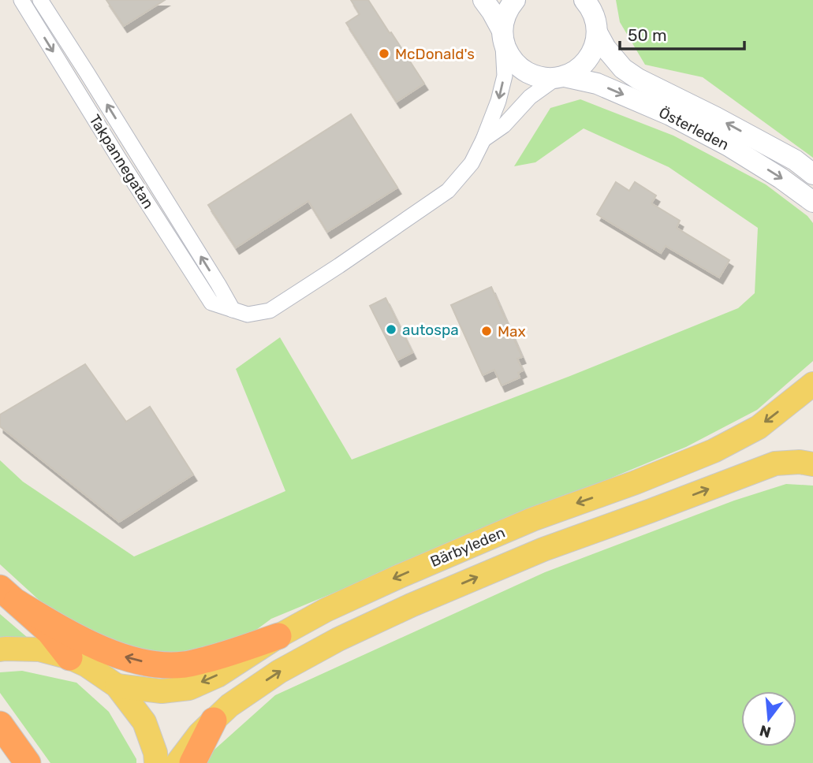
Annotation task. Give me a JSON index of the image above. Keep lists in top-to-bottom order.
{
  "streets": {
    "main road": ["Österleden", "Bärbyleden"],
    "street": ["Takpannegatan"]
  },
  "crossings": [
    ["Österleden", "Takpannegatan"]
  ],
  "places": ["McDonald's", "autospa", "Max"],
  "scale_bar": "50 m",
  "north": "bottom"
}
